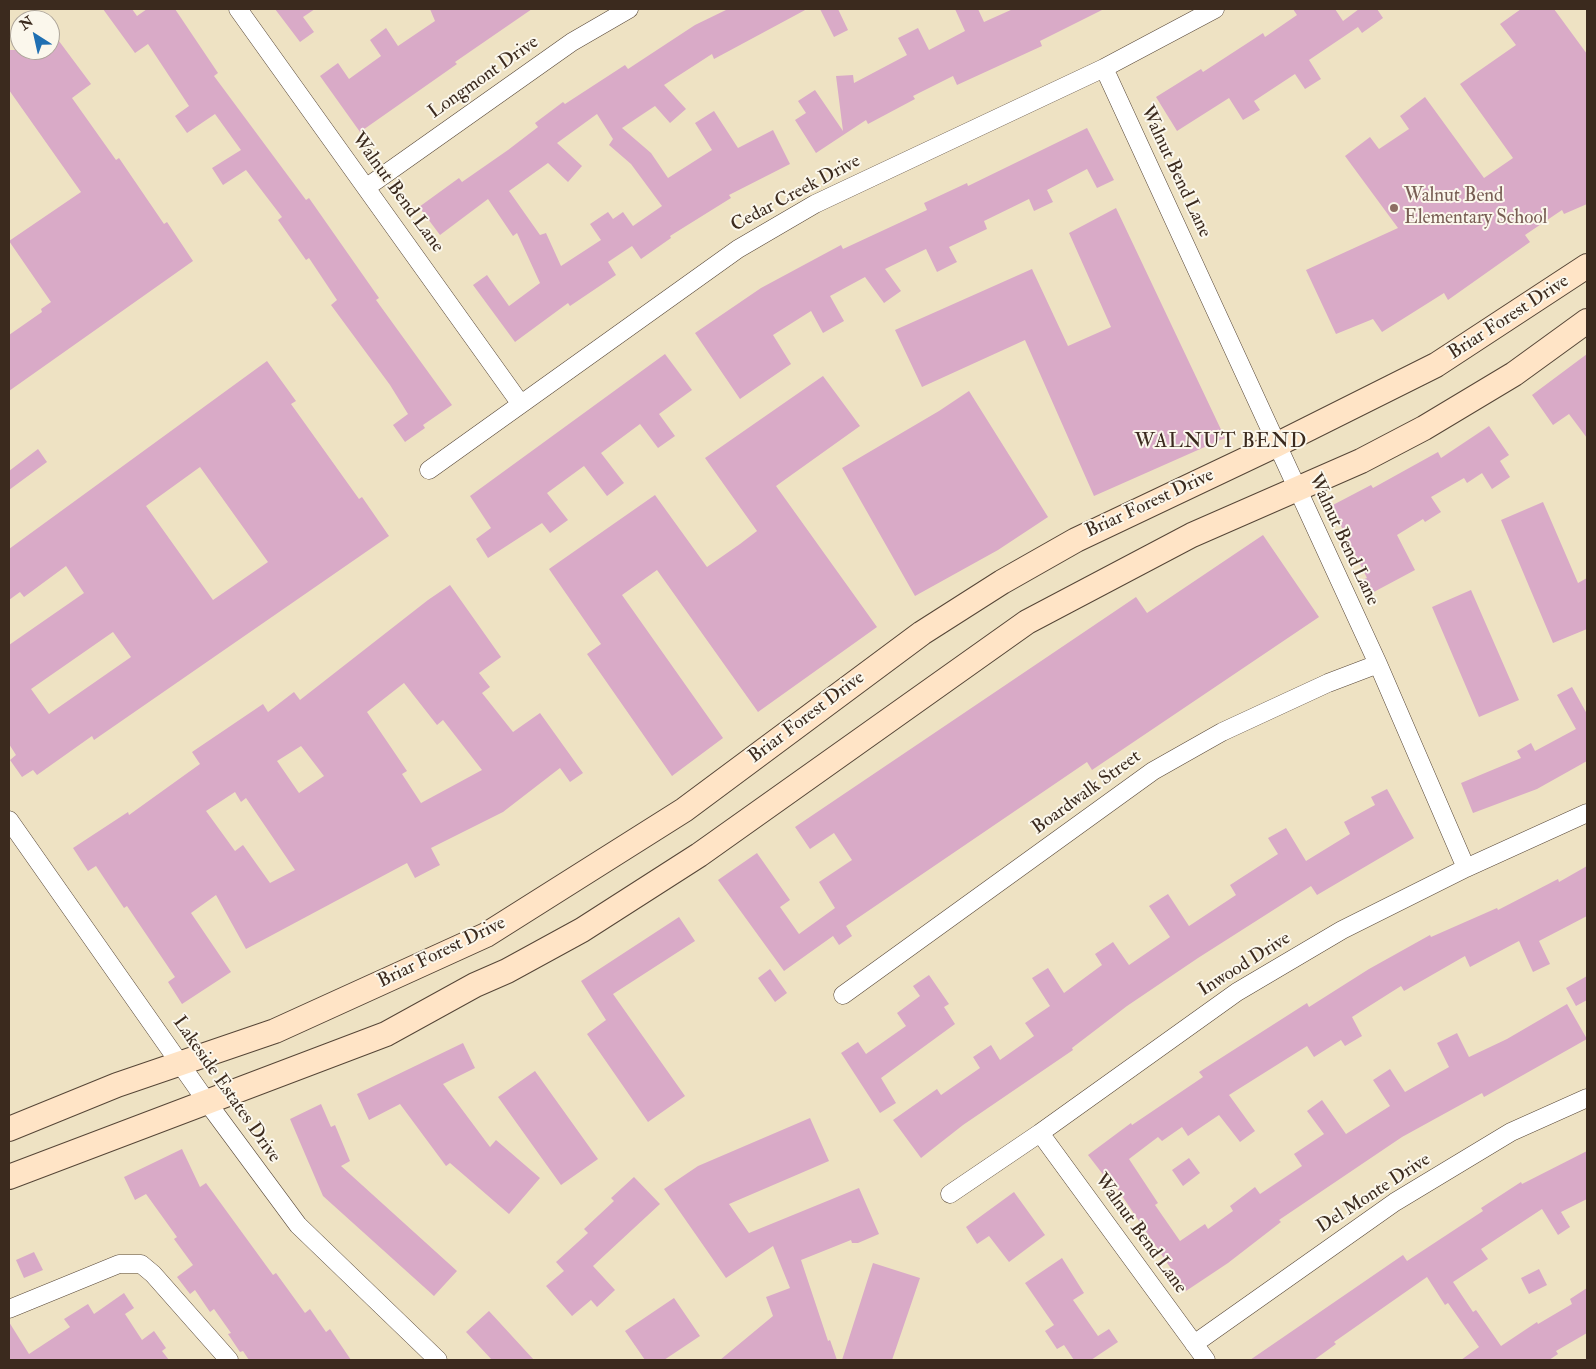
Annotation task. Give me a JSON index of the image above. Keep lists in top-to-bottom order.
{
  "streets": {
    "main road": ["Briar Forest Drive"],
    "street": [
      "Longmont Drive",
      "Walnut Bend Lane",
      "Cedar Creek Drive",
      "Boardwalk Street",
      "Inwood Drive",
      "Lakeside Estates Drive",
      "Del Monte Drive"
    ]
  },
  "crossings": [
    ["Longmont Drive", "Walnut Bend Lane"],
    ["Walnut Bend Lane", "Cedar Creek Drive"],
    ["Walnut Bend Lane", "Briar Forest Drive"],
    ["Walnut Bend Lane", "Boardwalk Street"],
    ["Walnut Bend Lane", "Inwood Drive"],
    ["Walnut Bend Lane", "Del Monte Drive"],
    ["Briar Forest Drive", "Lakeside Estates Drive"]
  ],
  "districts": ["WALNUT BEND"],
  "places": ["Walnut Bend Elementary School"],
  "north": "top left"
}
